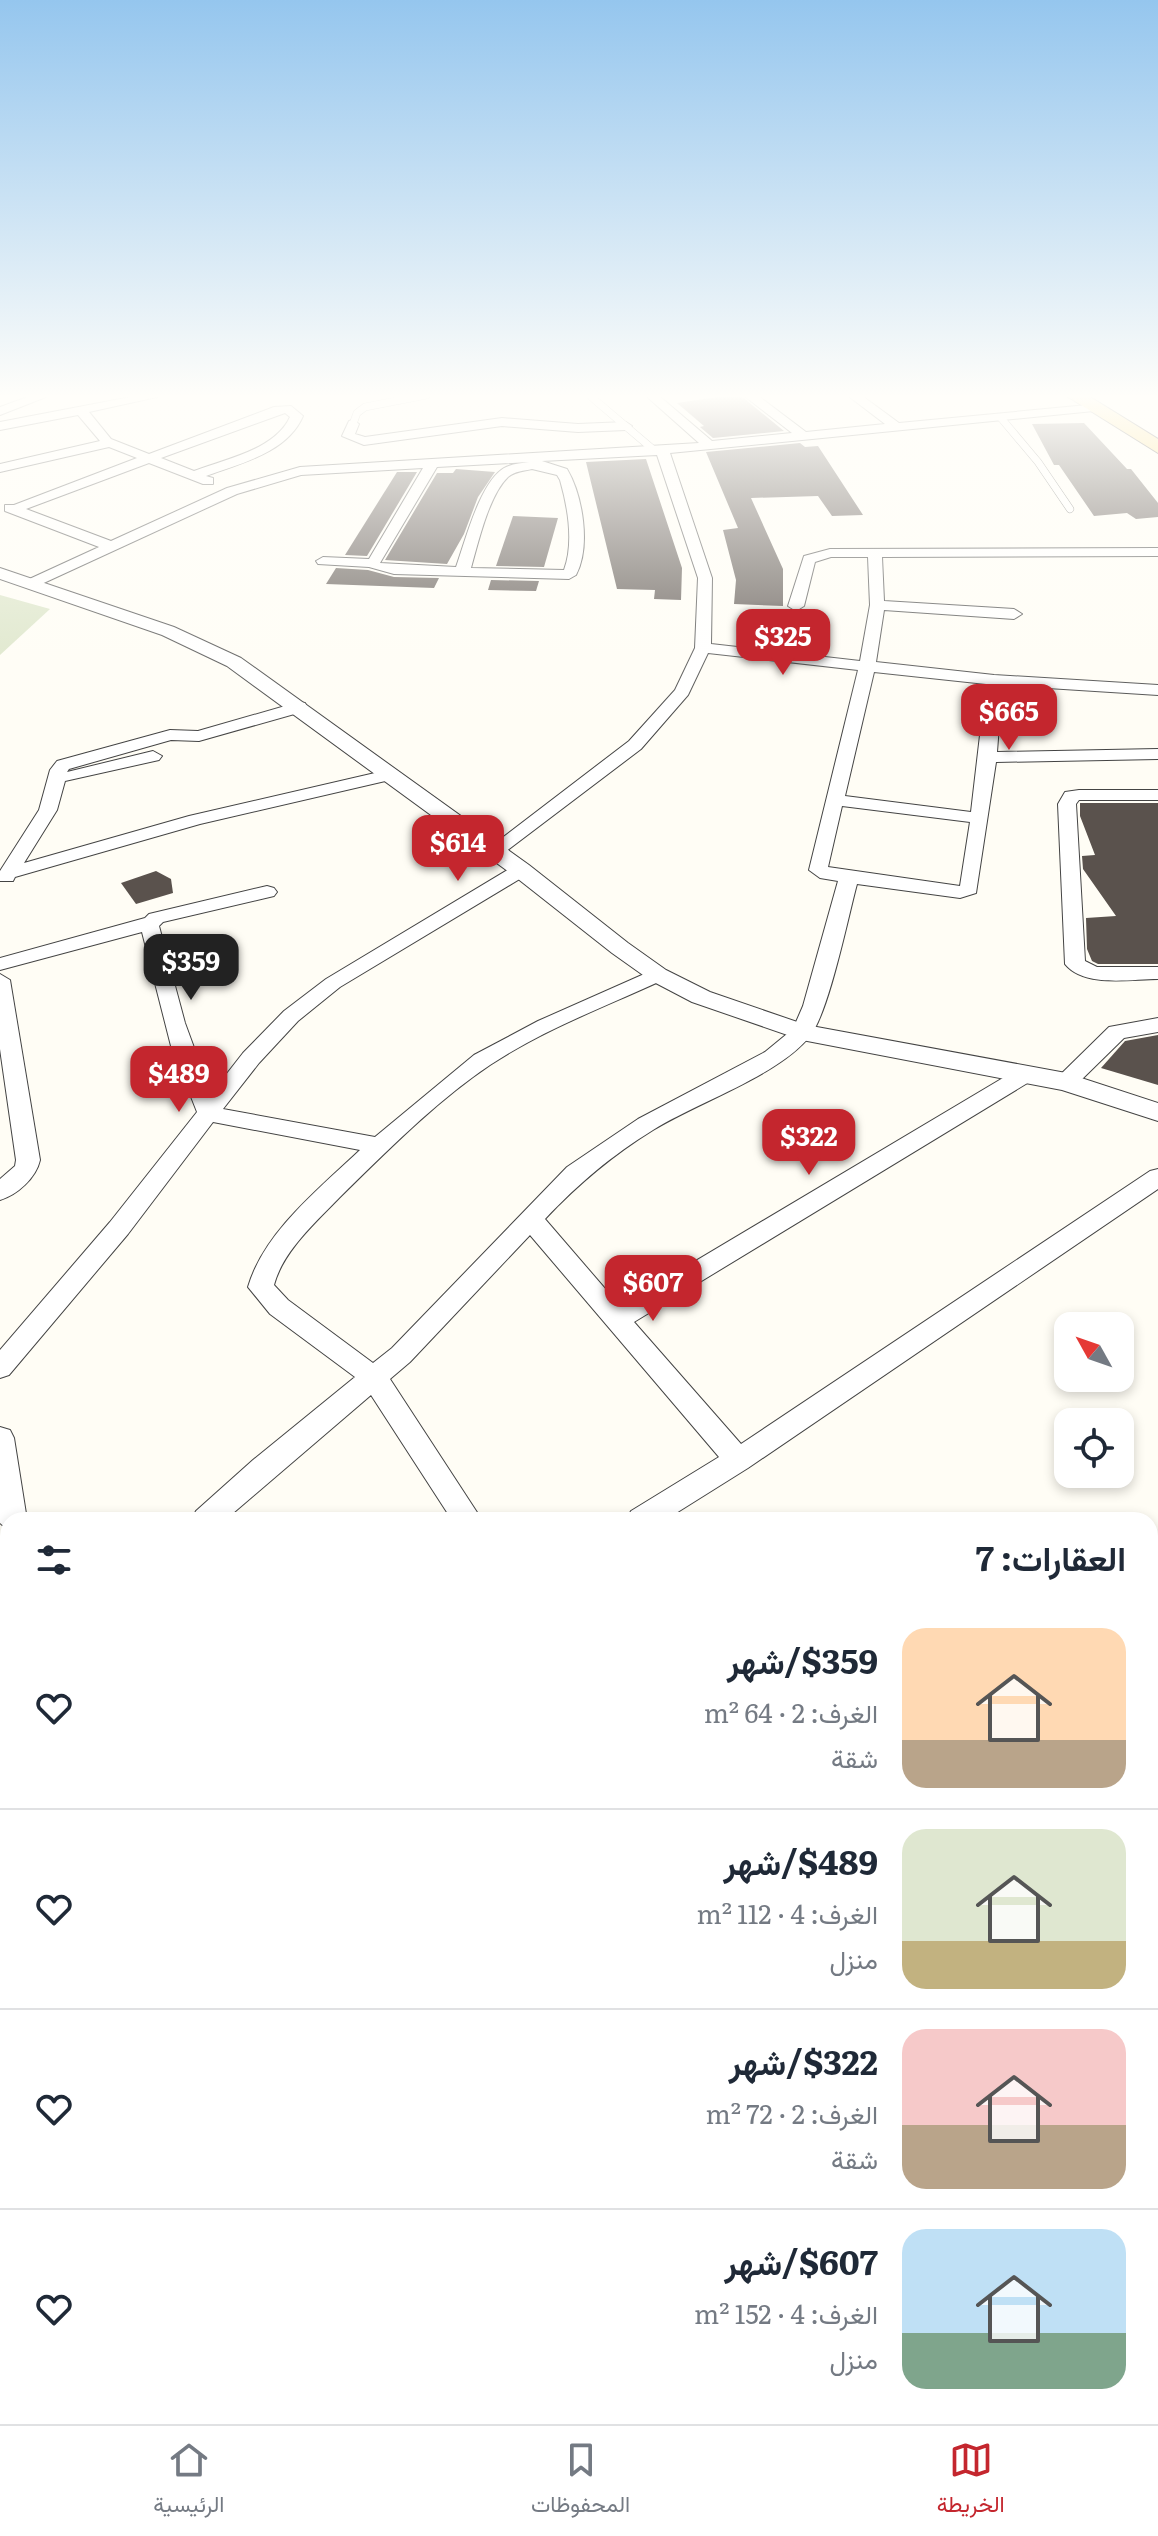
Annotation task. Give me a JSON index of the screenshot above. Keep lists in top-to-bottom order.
{
  "north": "top left",
  "page": {
    "price": [
      "$325",
      "$665",
      "$614",
      "$359",
      "$489",
      "$322",
      "$607"
    ],
    "heading": "العقارات: 7",
    "list": [
      {
        "name": "$359/شهر",
        "note": "الغرف: 2 · 64 m² · شقة"
      },
      {
        "name": "$489/شهر",
        "note": "الغرف: 4 · 112 m² · منزل"
      },
      {
        "name": "$322/شهر",
        "note": "الغرف: 2 · 72 m² · شقة"
      },
      {
        "name": "$607/شهر",
        "note": "الغرف: 4 · 152 m² · منزل"
      }
    ],
    "tabs": ["الخريطة", "المحفوظات", "الرئيسية"]
  }
}
